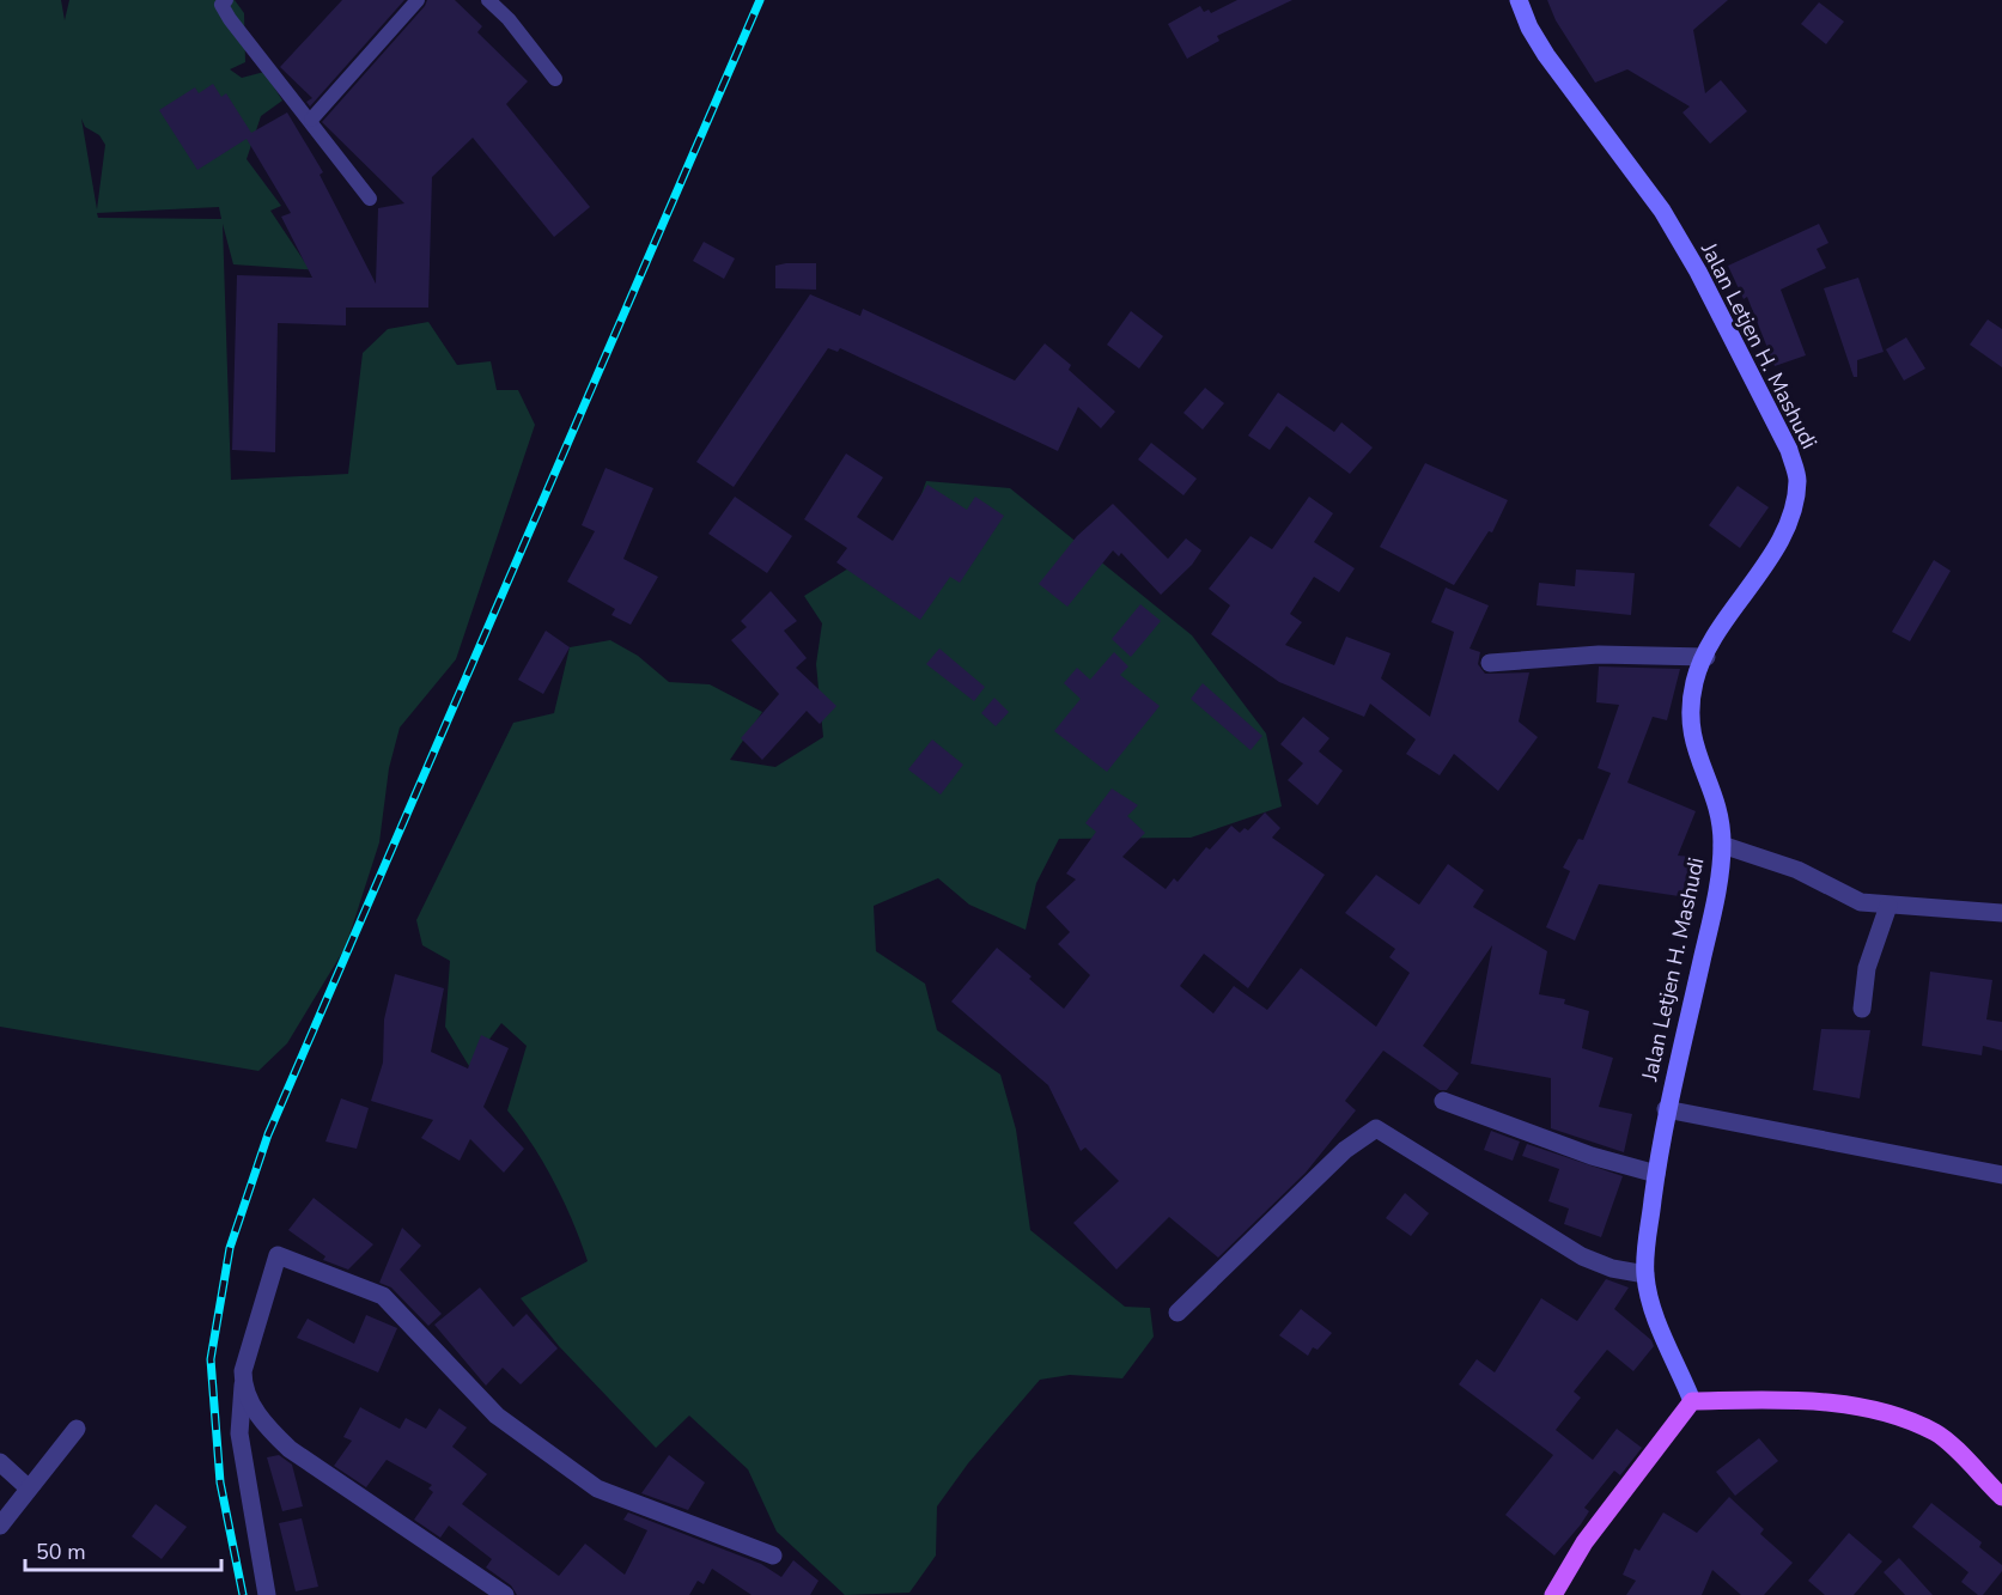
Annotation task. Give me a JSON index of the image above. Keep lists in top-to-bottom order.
{
  "streets": {
    "main road": ["Jalan Letjen H. Mashudi"]
  },
  "scale_bar": "50 m"
}
